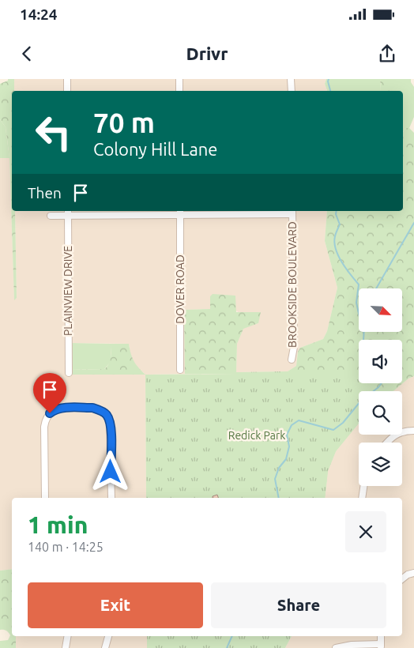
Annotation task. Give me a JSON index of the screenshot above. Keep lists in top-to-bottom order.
{
  "streets": {
    "street": ["BROOKSIDE BOULEVARD", "DOVER ROAD", "PLAINVIEW DRIVE"]
  },
  "parks": ["Redick Park"],
  "north": "bottom right",
  "page": {
    "status": "14:24",
    "header": "Drivr",
    "turn": ["70 m", "Colony Hill Lane"],
    "then": "Then",
    "heading": ["1 min", "140 m · 14:25"],
    "buttons": ["Exit", "Share"]
  }
}
